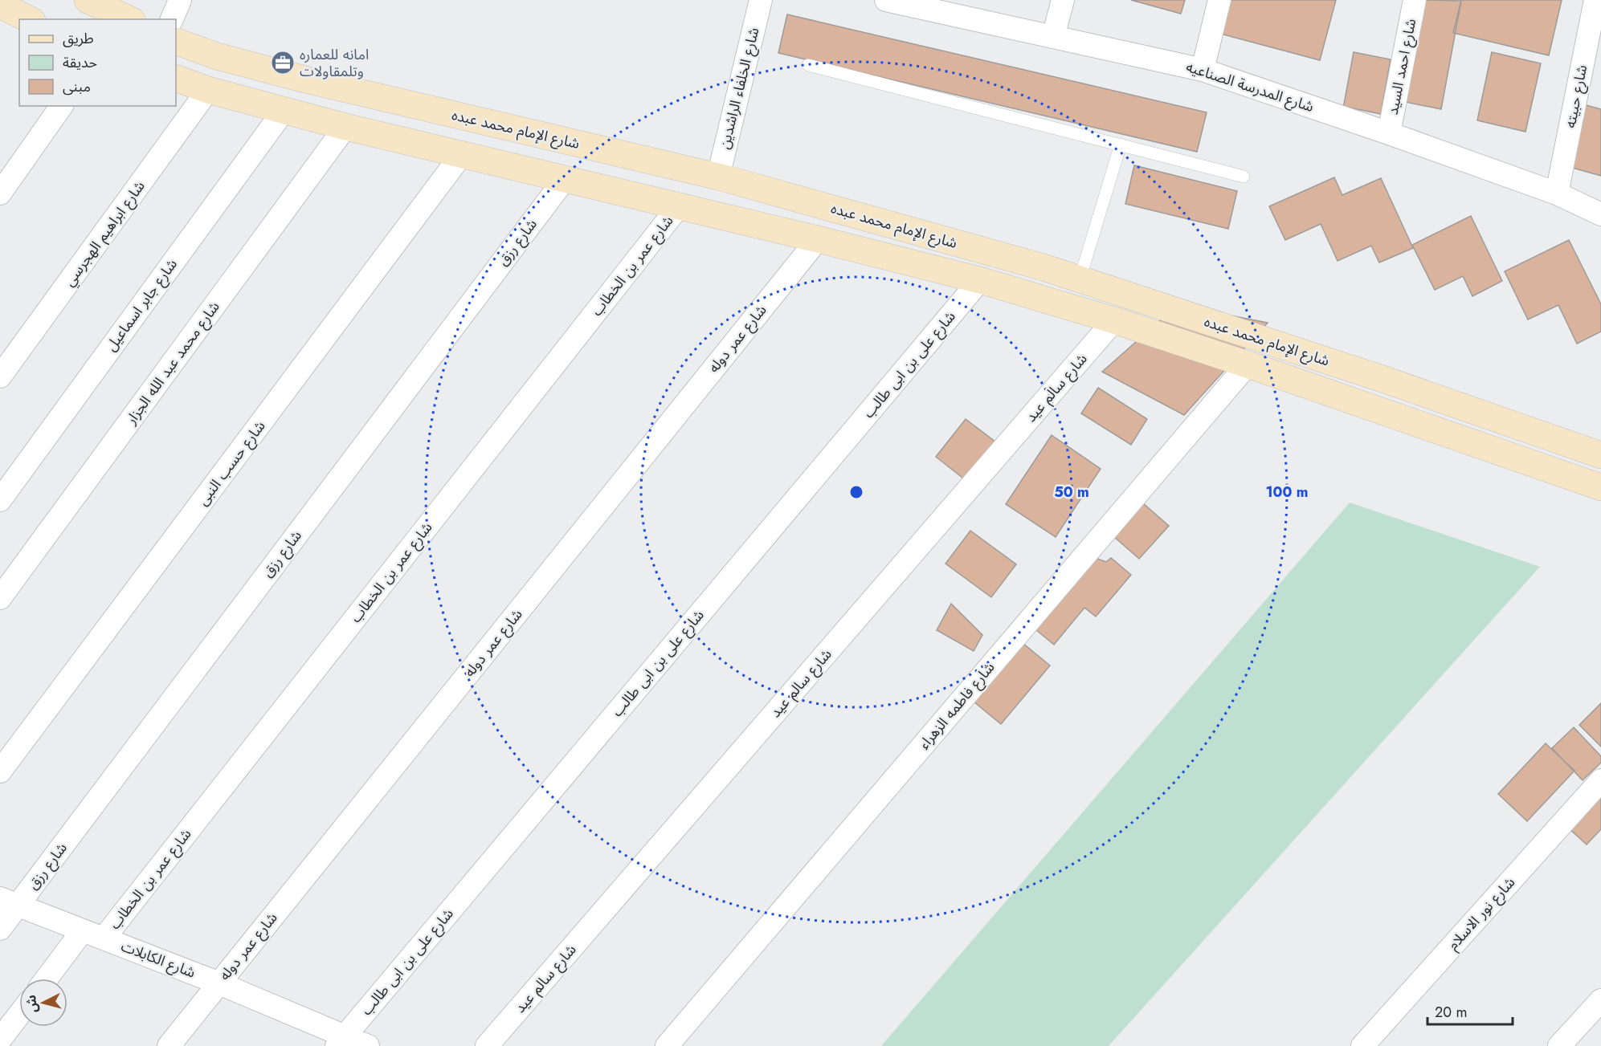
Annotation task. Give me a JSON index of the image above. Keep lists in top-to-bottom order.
{
  "streets": {
    "main road": ["شارع الإمام محمد عبده"],
    "street": [
      "شارع احمد السيد",
      "شارع المدرسة الصناعيه",
      "شارع الخلفاء الراشدين",
      "شارع حبيته",
      "شارع ابراهيم الهجرسي",
      "شارع رزق",
      "شارع عمر بن الخطاب",
      "شارع جابر اسماعيل",
      "شارع عمر دوله",
      "شارع محمد عبد الله الجزار",
      "شارع على بن ابى طالب",
      "شارع سالم عيد",
      "شارع حسب النبى",
      "شارع فاطمه الزهراء",
      "شارع نور الاسلام",
      "شارع الكابلات"
    ]
  },
  "crossings": [
    ["شارع احمد السيد", "شارع المدرسة الصناعيه"],
    ["شارع المدرسة الصناعيه", "شارع حبيته"],
    ["شارع الخلفاء الراشدين", "شارع الإمام محمد عبده"],
    ["شارع الإمام محمد عبده", "شارع ابراهيم الهجرسي"],
    ["شارع الإمام محمد عبده", "شارع رزق"],
    ["شارع الإمام محمد عبده", "شارع عمر بن الخطاب"],
    ["شارع الإمام محمد عبده", "شارع جابر اسماعيل"],
    ["شارع الإمام محمد عبده", "شارع عمر دوله"],
    ["شارع الإمام محمد عبده", "شارع محمد عبد الله الجزار"],
    ["شارع الإمام محمد عبده", "شارع على بن ابى طالب"],
    ["شارع الإمام محمد عبده", "شارع سالم عيد"],
    ["شارع الإمام محمد عبده", "شارع حسب النبى"],
    ["شارع الإمام محمد عبده", "شارع فاطمه الزهراء"],
    ["شارع رزق", "شارع الكابلات"],
    ["شارع عمر بن الخطاب", "شارع الكابلات"],
    ["شارع عمر دوله", "شارع الكابلات"],
    ["شارع على بن ابى طالب", "شارع الكابلات"]
  ],
  "places": {
    "office": ["امانه للعماره وتلمقاولات"]
  },
  "legend": ["طريق", "حديقة", "مبنى"],
  "scale_bar": "20 m",
  "north": "left",
  "rings": ["50 m", "100 m"]
}
